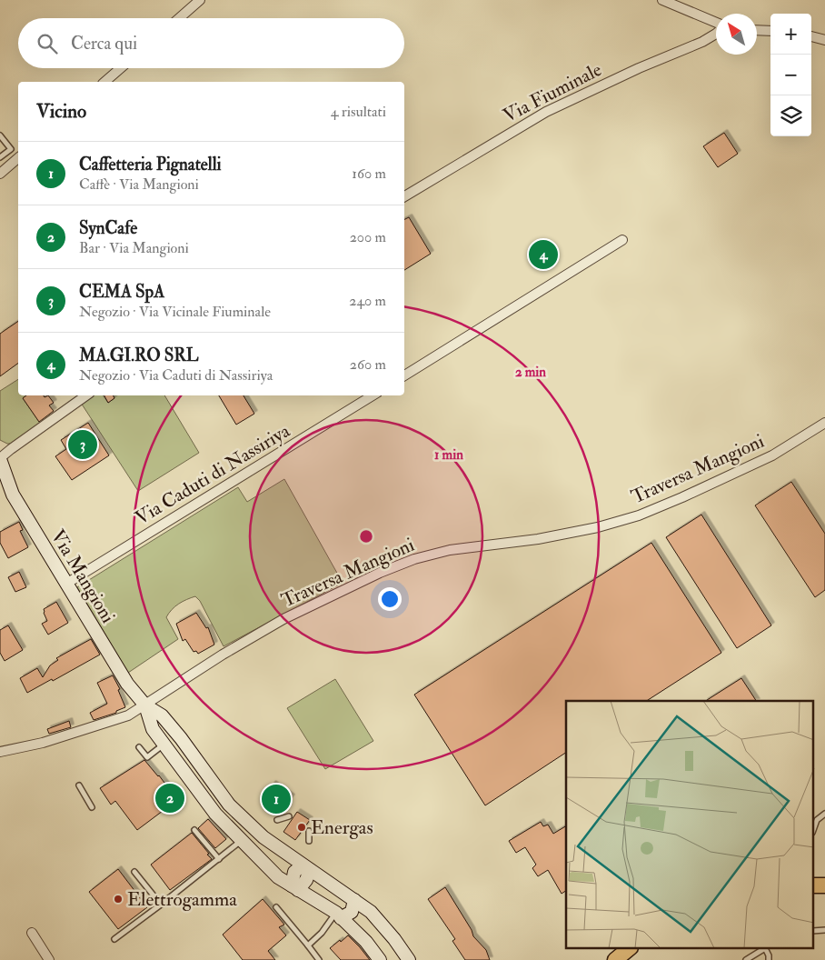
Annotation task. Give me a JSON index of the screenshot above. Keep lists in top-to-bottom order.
{
  "streets": {
    "street": [
      "Via Fiuminale",
      "Traversa Mangioni",
      "Via Caduti di Nassiriya",
      "Via Mangioni"
    ]
  },
  "crossings": [
    ["Traversa Mangioni", "Via Mangioni"],
    ["Via Caduti di Nassiriya", "Via Mangioni"]
  ],
  "places": ["Energas", "Elettrogamma"],
  "north": "top left",
  "page": {
    "map_buttons": ["+", "−"],
    "search": "Cerca qui",
    "heading": ["Vicino", "4 risultati"],
    "list": [
      {
        "mark": "1",
        "name": "Caffetteria Pignatelli",
        "note": "Caffè · Via Mangioni",
        "value": "160 m"
      },
      {
        "mark": "2",
        "name": "SynCafe",
        "note": "Bar · Via Mangioni",
        "value": "200 m"
      },
      {
        "mark": "3",
        "name": "CEMA SpA",
        "note": "Negozio · Via Vicinale Fiuminale",
        "value": "240 m"
      },
      {
        "mark": "4",
        "name": "MA.GI.RO SRL",
        "note": "Negozio · Via Caduti di Nassiriya",
        "value": "260 m"
      }
    ],
    "pins": [
      "4",
      "3",
      "2",
      "1"
    ]
  },
  "rings": ["2 min", "1 min"]
}
